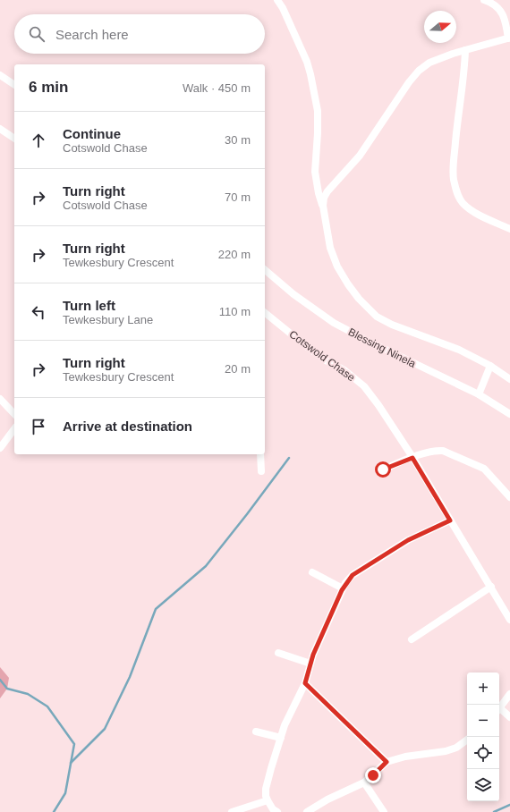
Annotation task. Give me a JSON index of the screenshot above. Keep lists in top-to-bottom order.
{
  "streets": {
    "street": ["Blessing Ninela", "Cotswold Chase"]
  },
  "north": "right",
  "page": {
    "search": "Search here",
    "heading": ["6 min", "Walk · 450 m"],
    "list": [
      ["Continue", "Cotswold Chase", "30 m"],
      ["Turn right", "Cotswold Chase", "70 m"],
      ["Turn right", "Tewkesbury Crescent", "220 m"],
      ["Turn left", "Tewkesbury Lane", "110 m"],
      ["Turn right", "Tewkesbury Crescent", "20 m"],
      "Arrive at destination"
    ],
    "map_buttons": ["+", "−"]
  }
}
